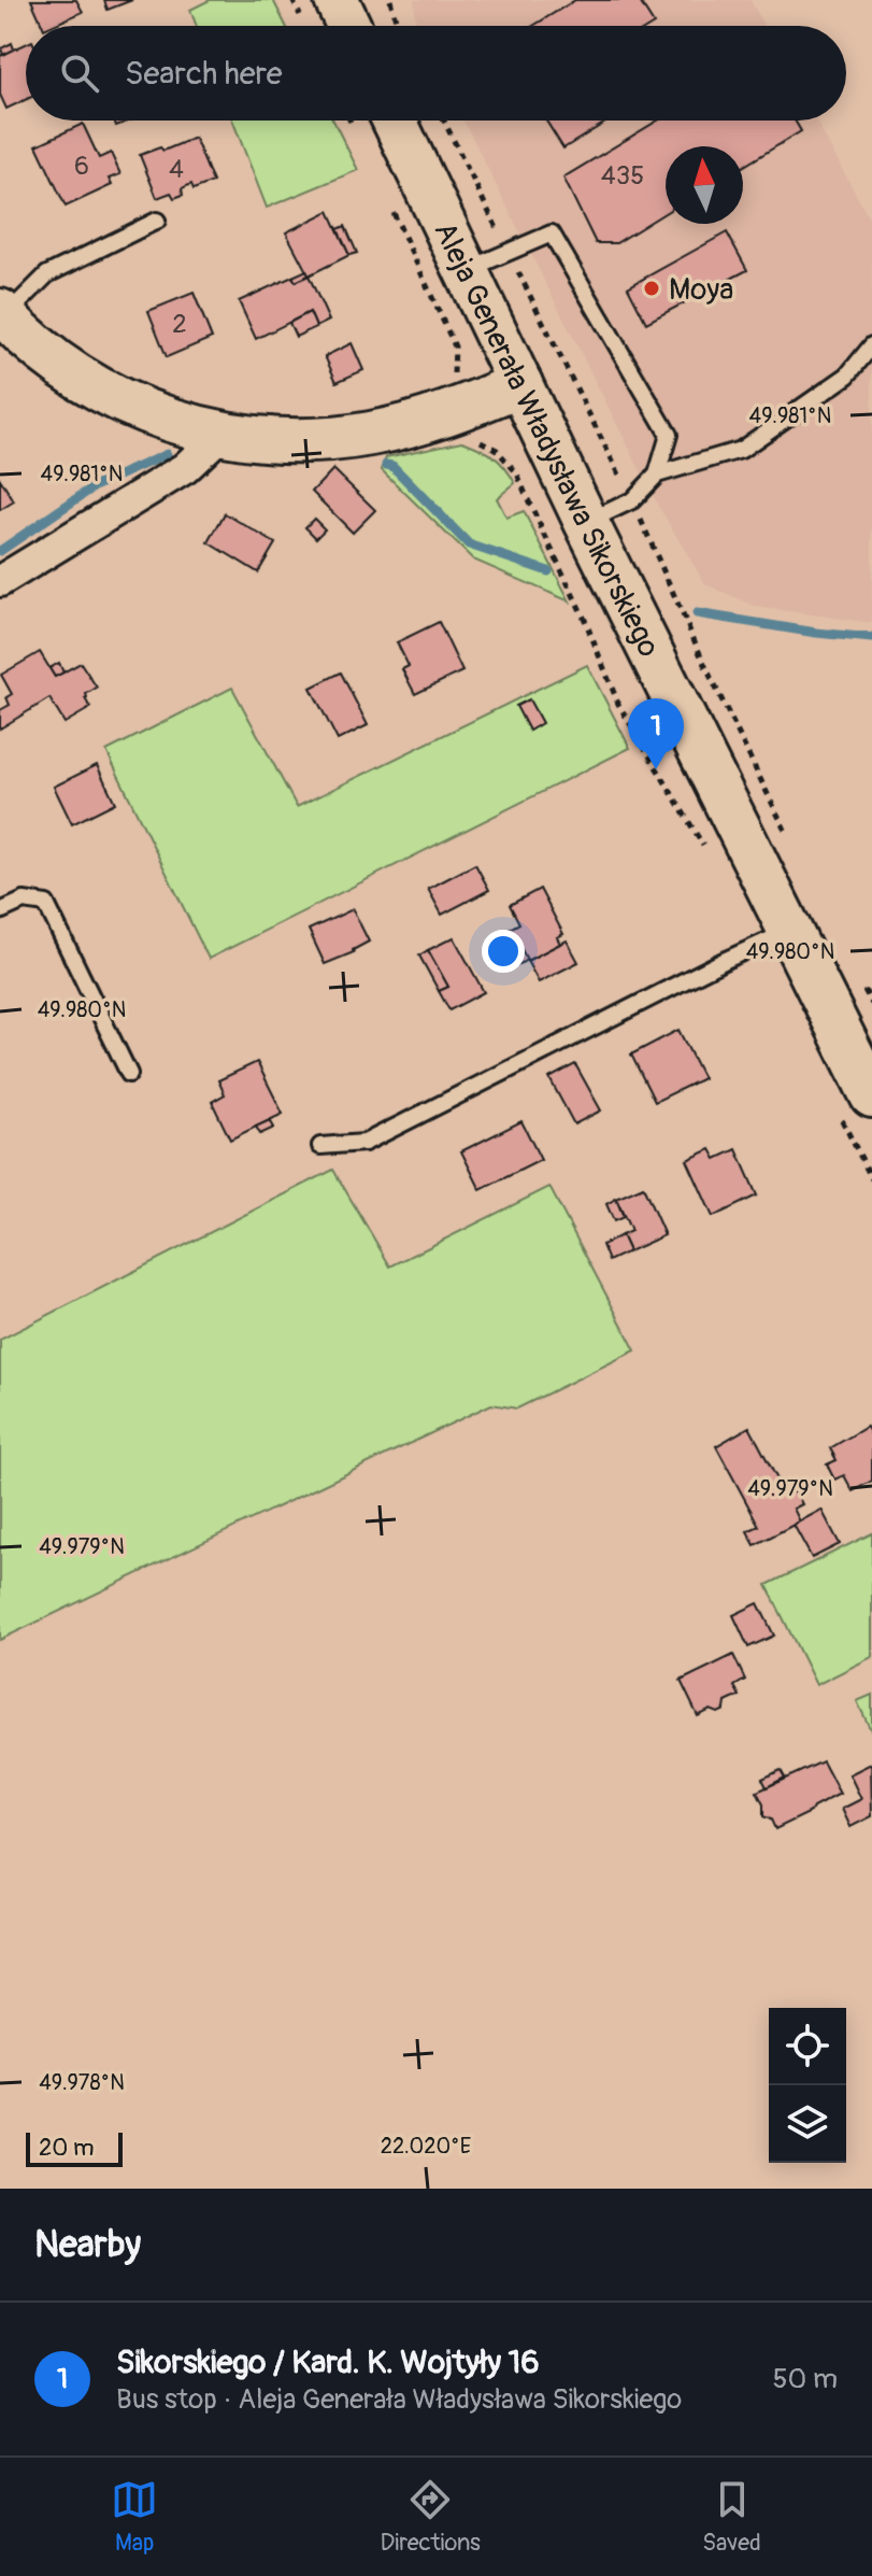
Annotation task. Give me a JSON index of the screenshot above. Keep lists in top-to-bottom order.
{
  "streets": {
    "main road": ["Aleja Generała Władysława Sikorskiego"]
  },
  "places": ["Moya"],
  "house_numbers": [
    "6",
    "4",
    "435",
    "2"
  ],
  "scale_bar": "20 m",
  "north": "top",
  "page": {
    "search": "Search here",
    "pins": "1",
    "scale": "20 m",
    "heading": "Nearby",
    "list": [
      {
        "mark": "1",
        "name": "Sikorskiego / Kard. K. Wojtyły 16",
        "note": "Bus stop · Aleja Generała Władysława Sikorskiego",
        "value": "50 m"
      }
    ],
    "nav": ["Map", "Directions", "Saved"]
  },
  "coordinates": [
    "49.981°N",
    "49.980°N",
    "49.979°N",
    "49.978°N",
    "22.020°E"
  ]
}
